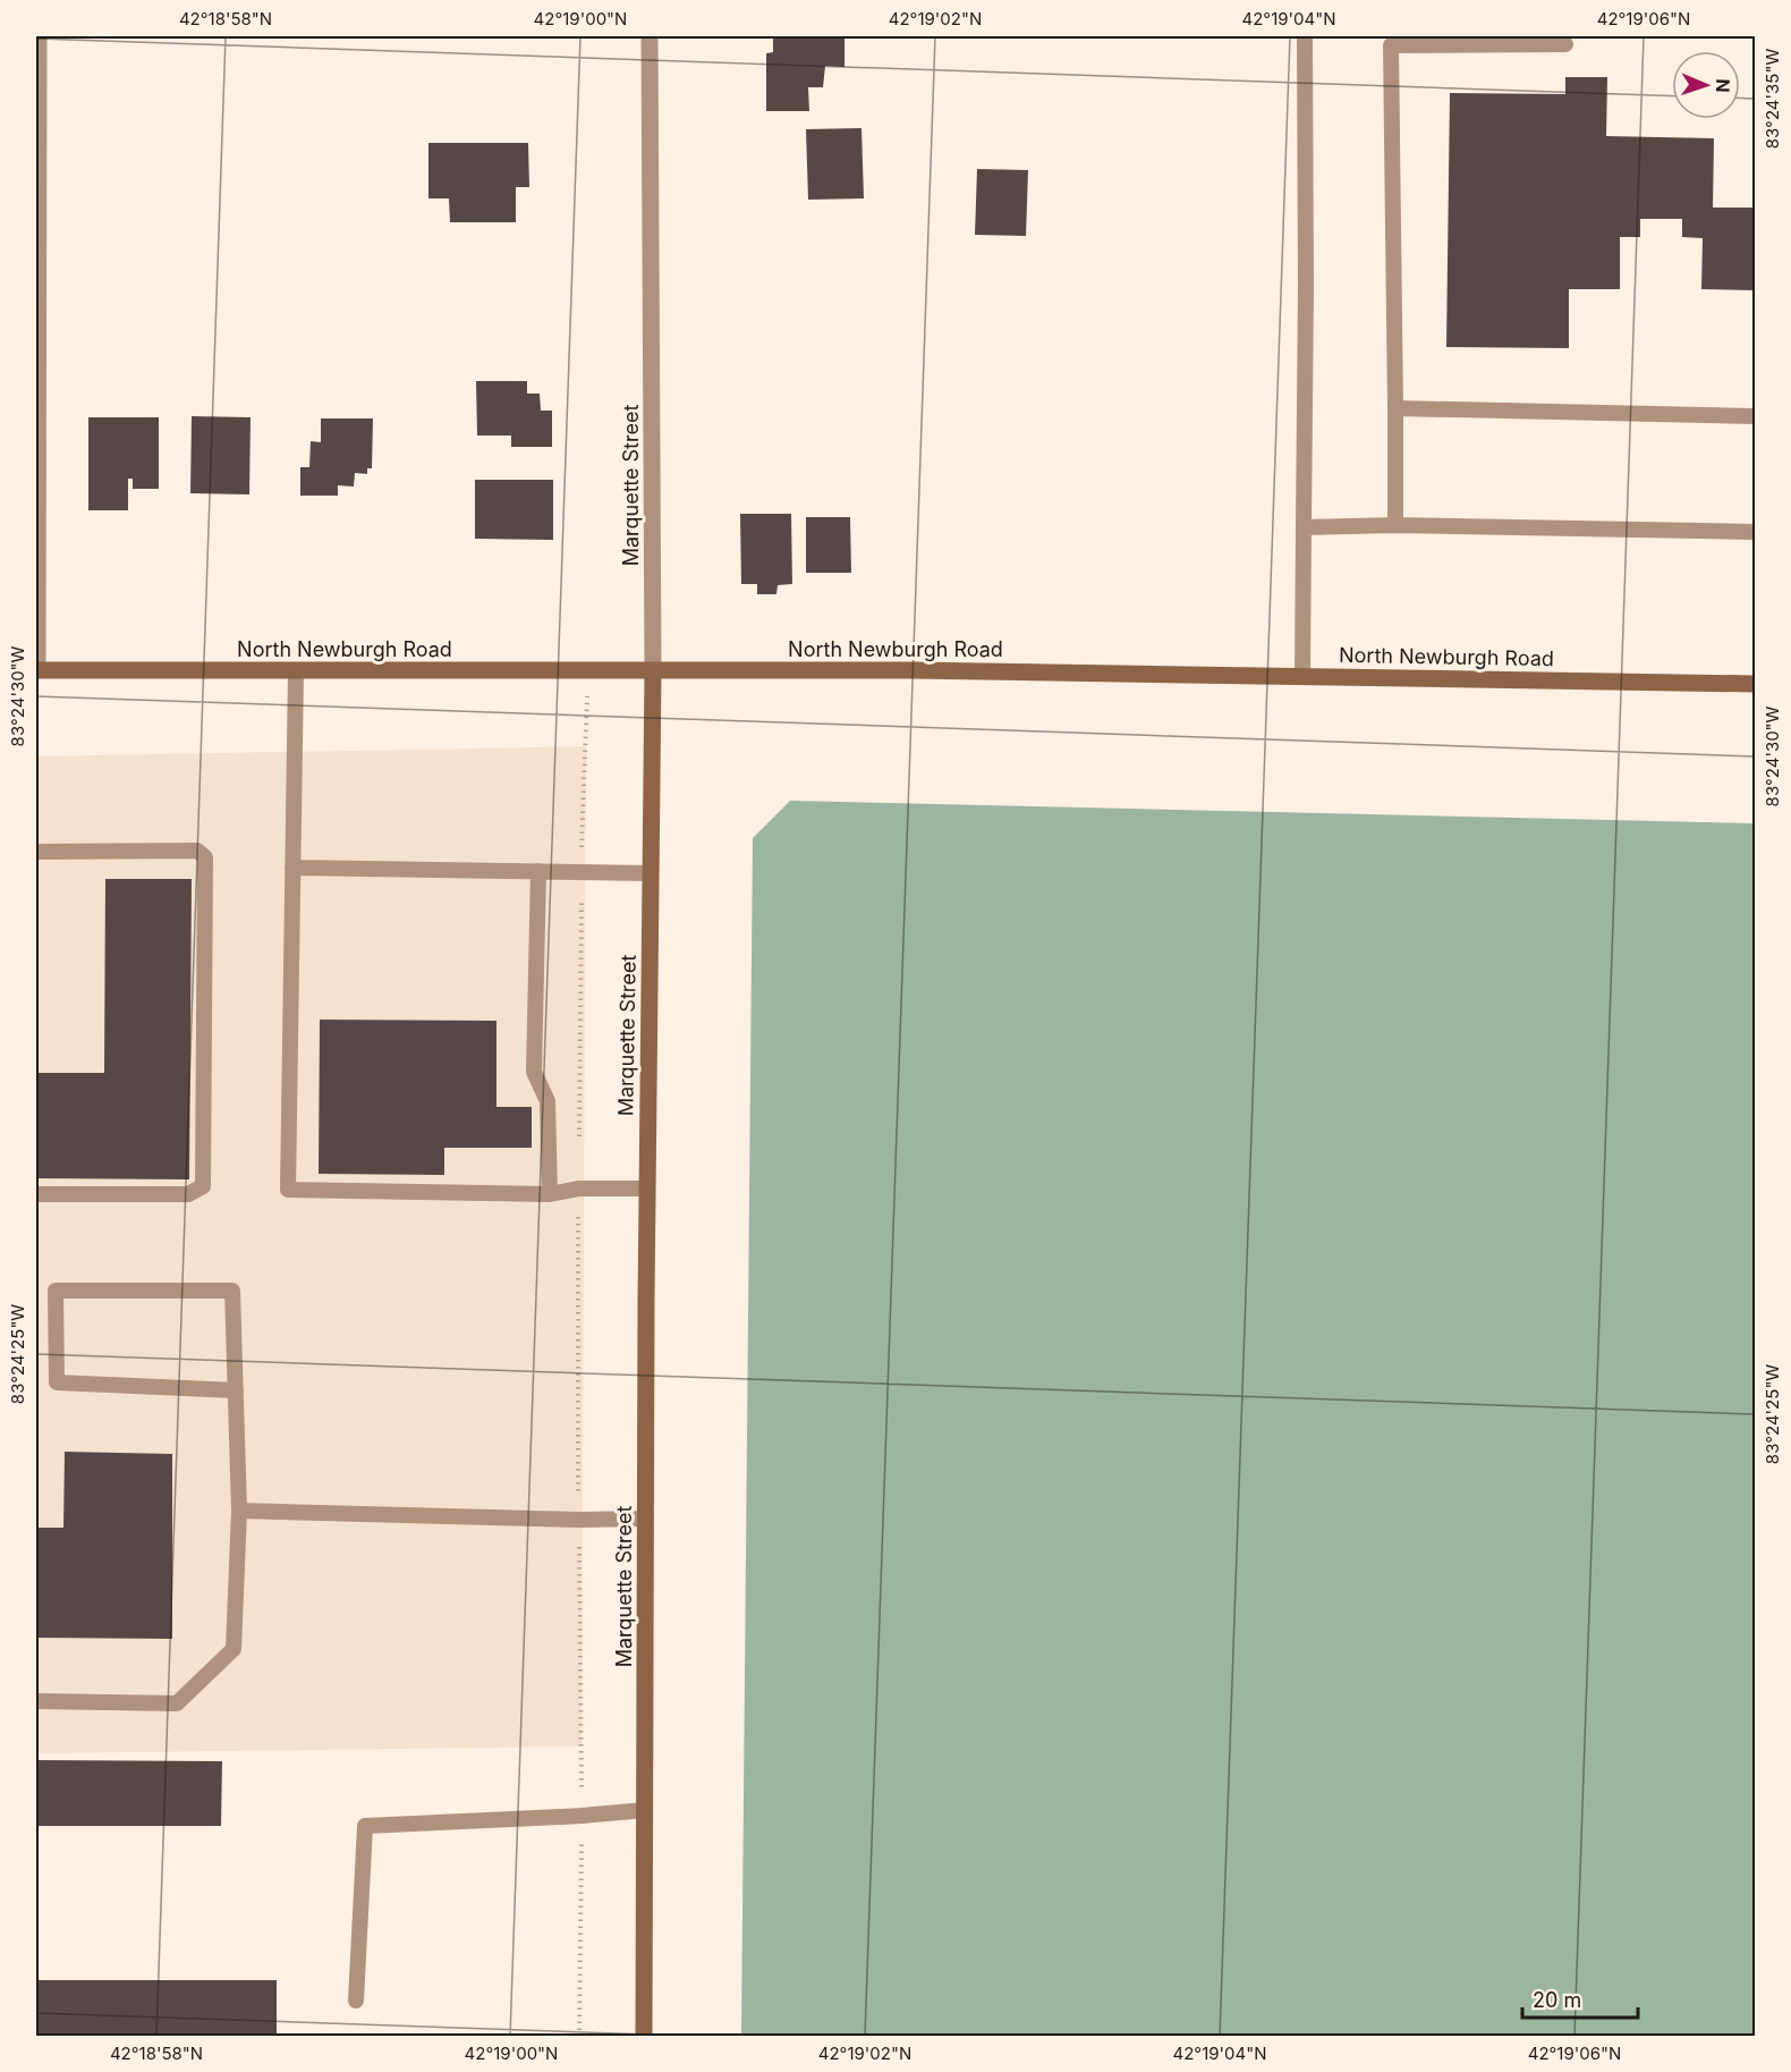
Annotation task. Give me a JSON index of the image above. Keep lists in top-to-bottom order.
{
  "streets": {
    "main road": ["Marquette Street", "North Newburgh Road"]
  },
  "crossings": [
    ["Marquette Street", "North Newburgh Road"]
  ],
  "scale_bar": "20 m",
  "north": "right",
  "coordinates": [
    "42°18'58\"N",
    "42°19'00\"N",
    "42°19'02\"N",
    "42°19'04\"N",
    "42°19'06\"N",
    "83°24'35\"W",
    "83°24'30\"W",
    "83°24'25\"W"
  ]
}
